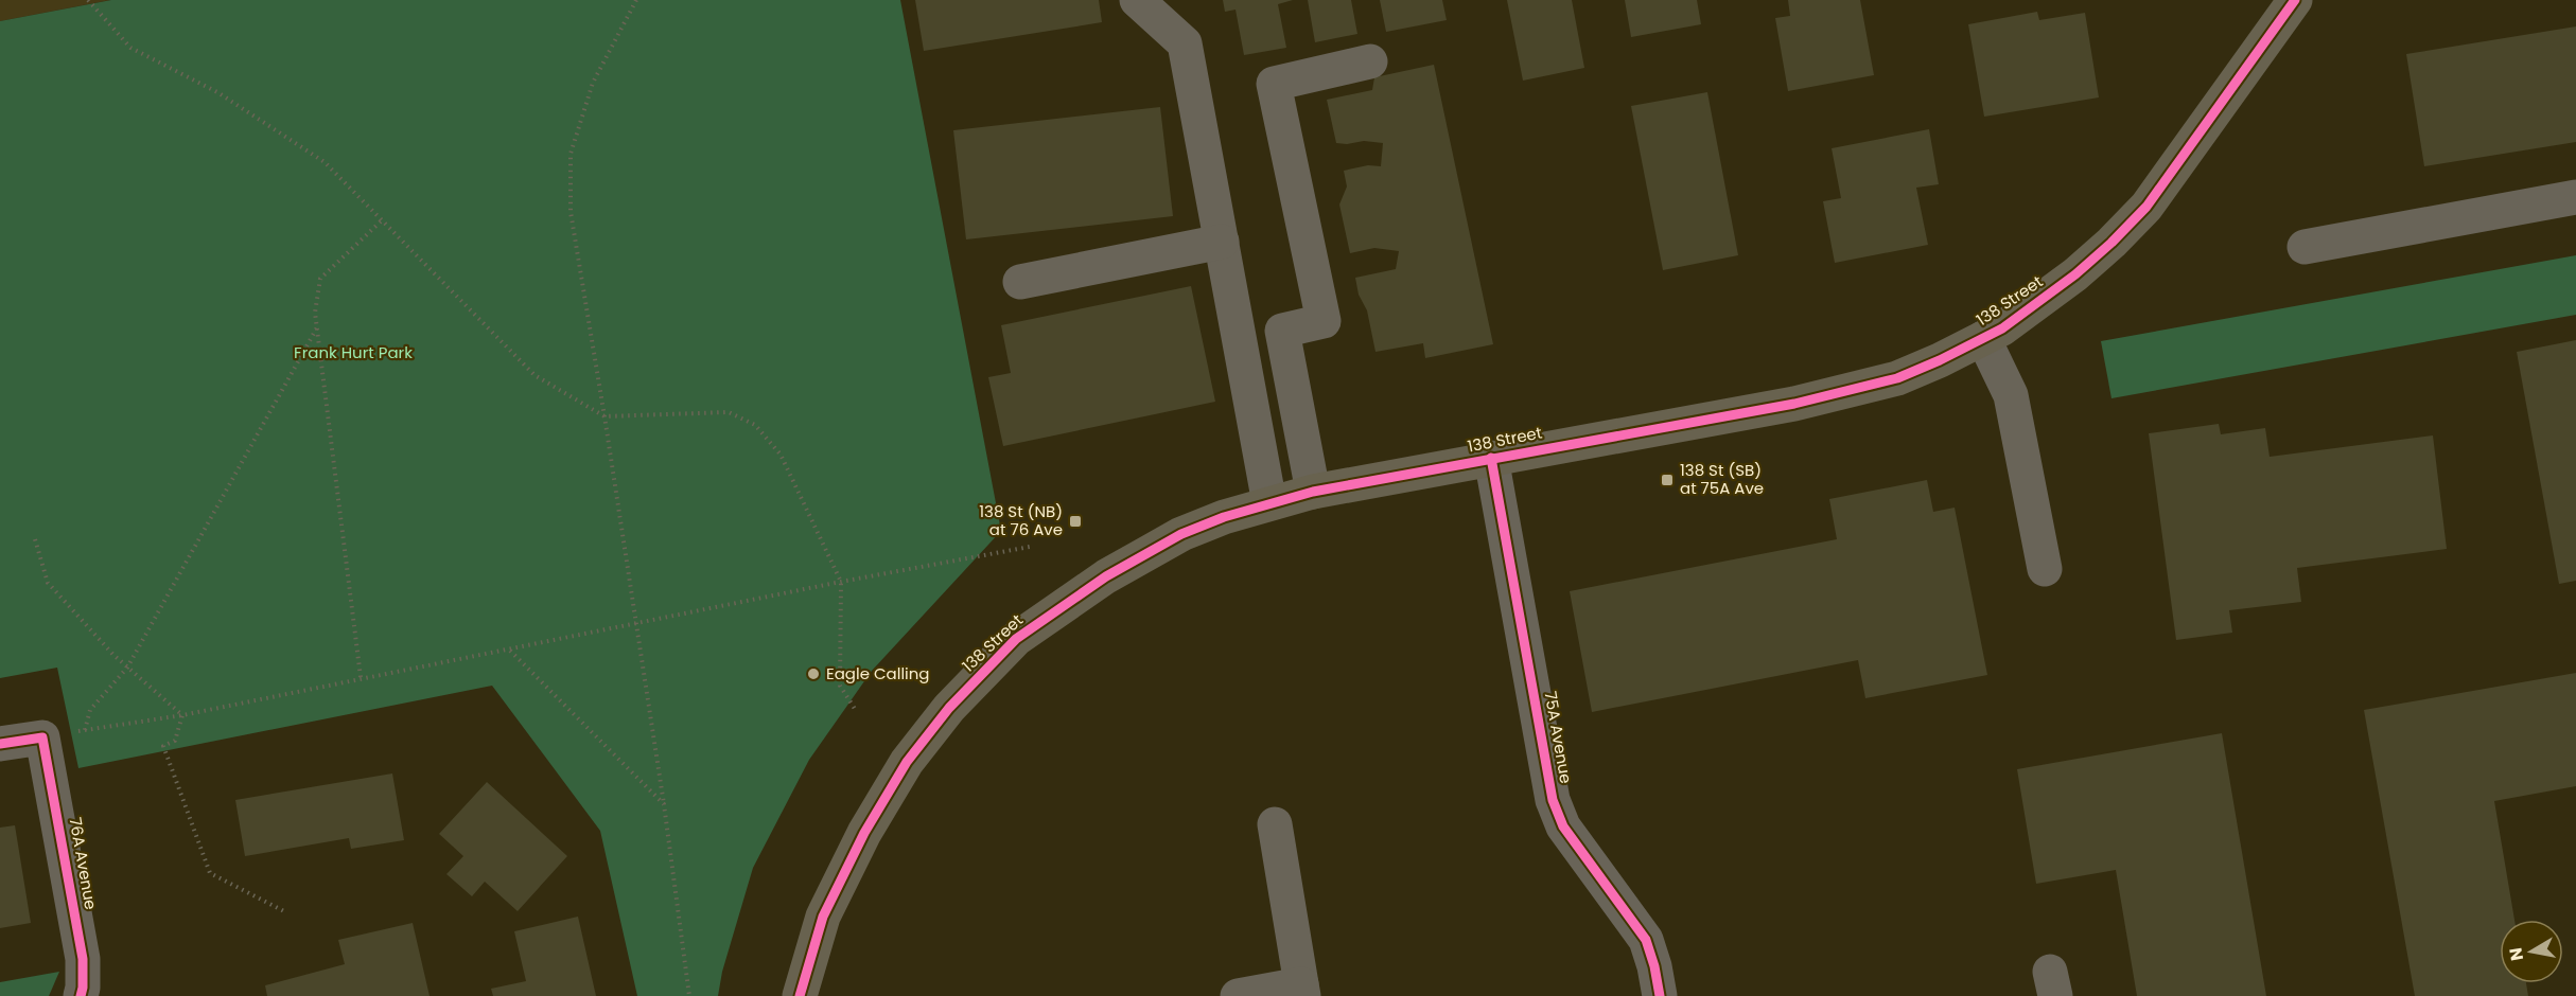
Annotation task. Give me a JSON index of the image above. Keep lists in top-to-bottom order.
{
  "streets": {
    "main road": ["138 Street"],
    "street": ["75A Avenue", "76A Avenue"]
  },
  "crossings": [
    ["138 Street", "75A Avenue"]
  ],
  "parks": ["Frank Hurt Park"],
  "places": {
    "transit": ["138 St (SB) at 75A Ave", "138 St (NB) at 76 Ave"],
    "other": ["Eagle Calling"]
  },
  "north": "left"
}
